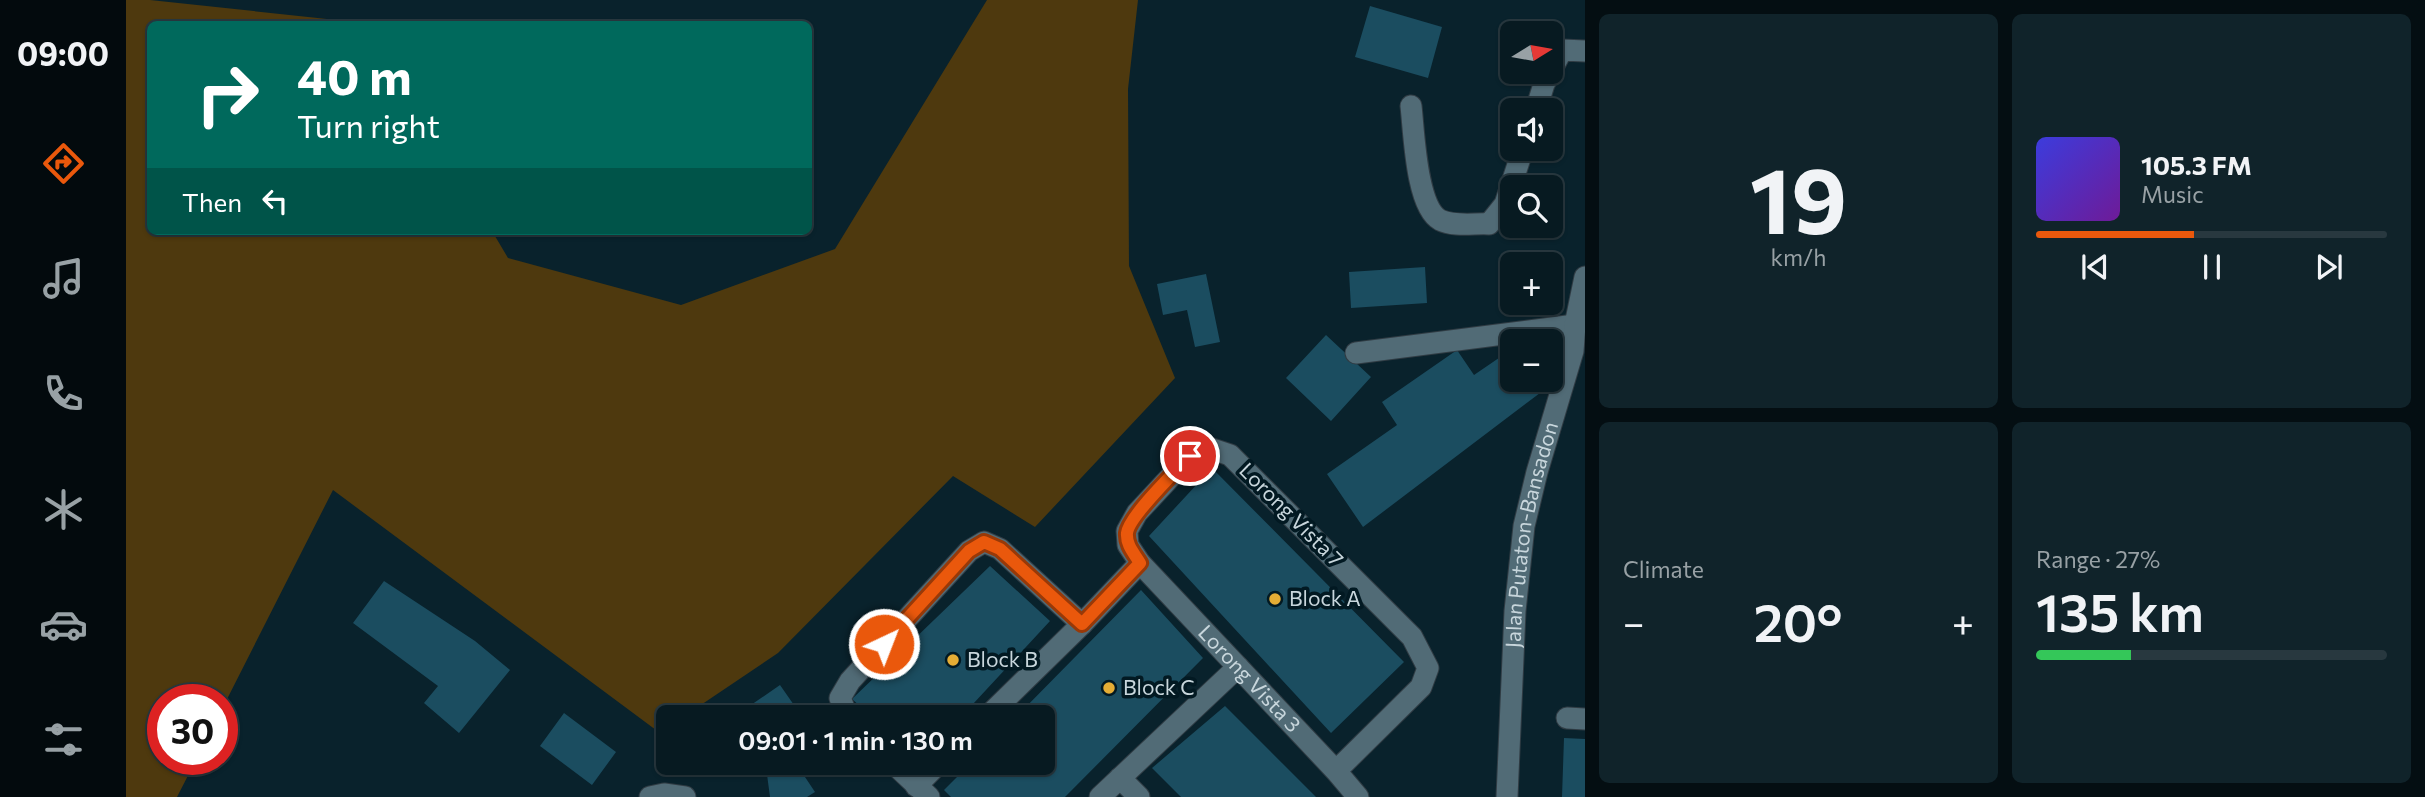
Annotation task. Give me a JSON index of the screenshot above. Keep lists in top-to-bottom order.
{
  "streets": {
    "street": ["Lorong Vista 7", "Jalan Putaton-Bansadon", "Lorong Vista 3"]
  },
  "crossings": [
    ["Lorong Vista 7", "Lorong Vista 3"]
  ],
  "places": ["Block A", "Block B", "Block C"],
  "north": "right",
  "page": {
    "tabs": "09:00",
    "tile": [
      ["19", "km/h"],
      "Climate",
      ["Range · 27%", "135 km"]
    ],
    "map_buttons": ["+", "−"],
    "turn": ["40 m", "Turn right"],
    "song": ["105.3 FM", "Music"],
    "then": "Then",
    "heat": ["−", "20°", "+"],
    "limit": "30",
    "trip": "09:01 · 1 min · 130 m"
  }
}
